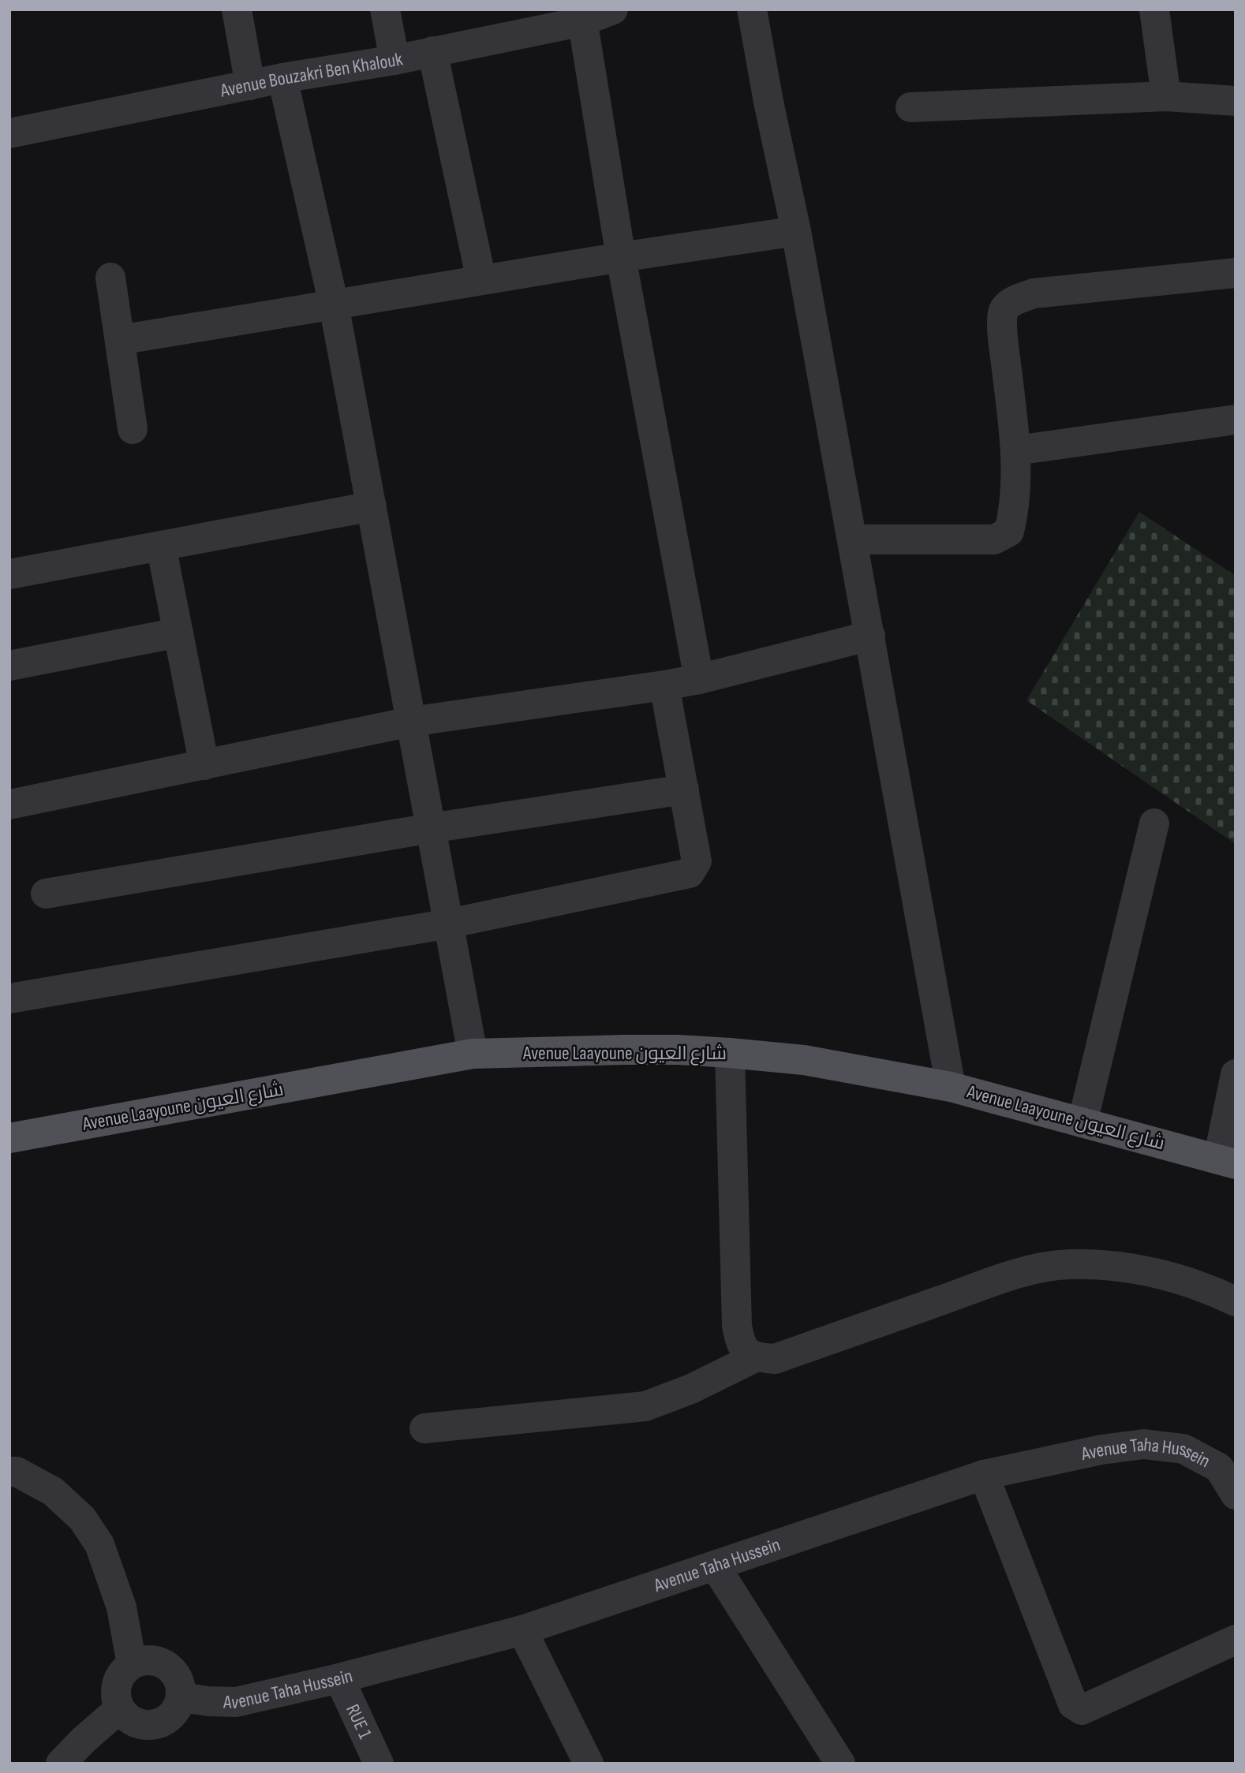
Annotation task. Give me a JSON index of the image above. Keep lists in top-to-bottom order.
{
  "streets": {
    "main road": ["Avenue Laayoune شارع العيون"],
    "street": ["Avenue Bouzakri Ben Khalouk", "Avenue Taha Hussein", "RUE 1"]
  },
  "crossings": [
    ["Avenue Taha Hussein", "RUE 1"]
  ]
}
